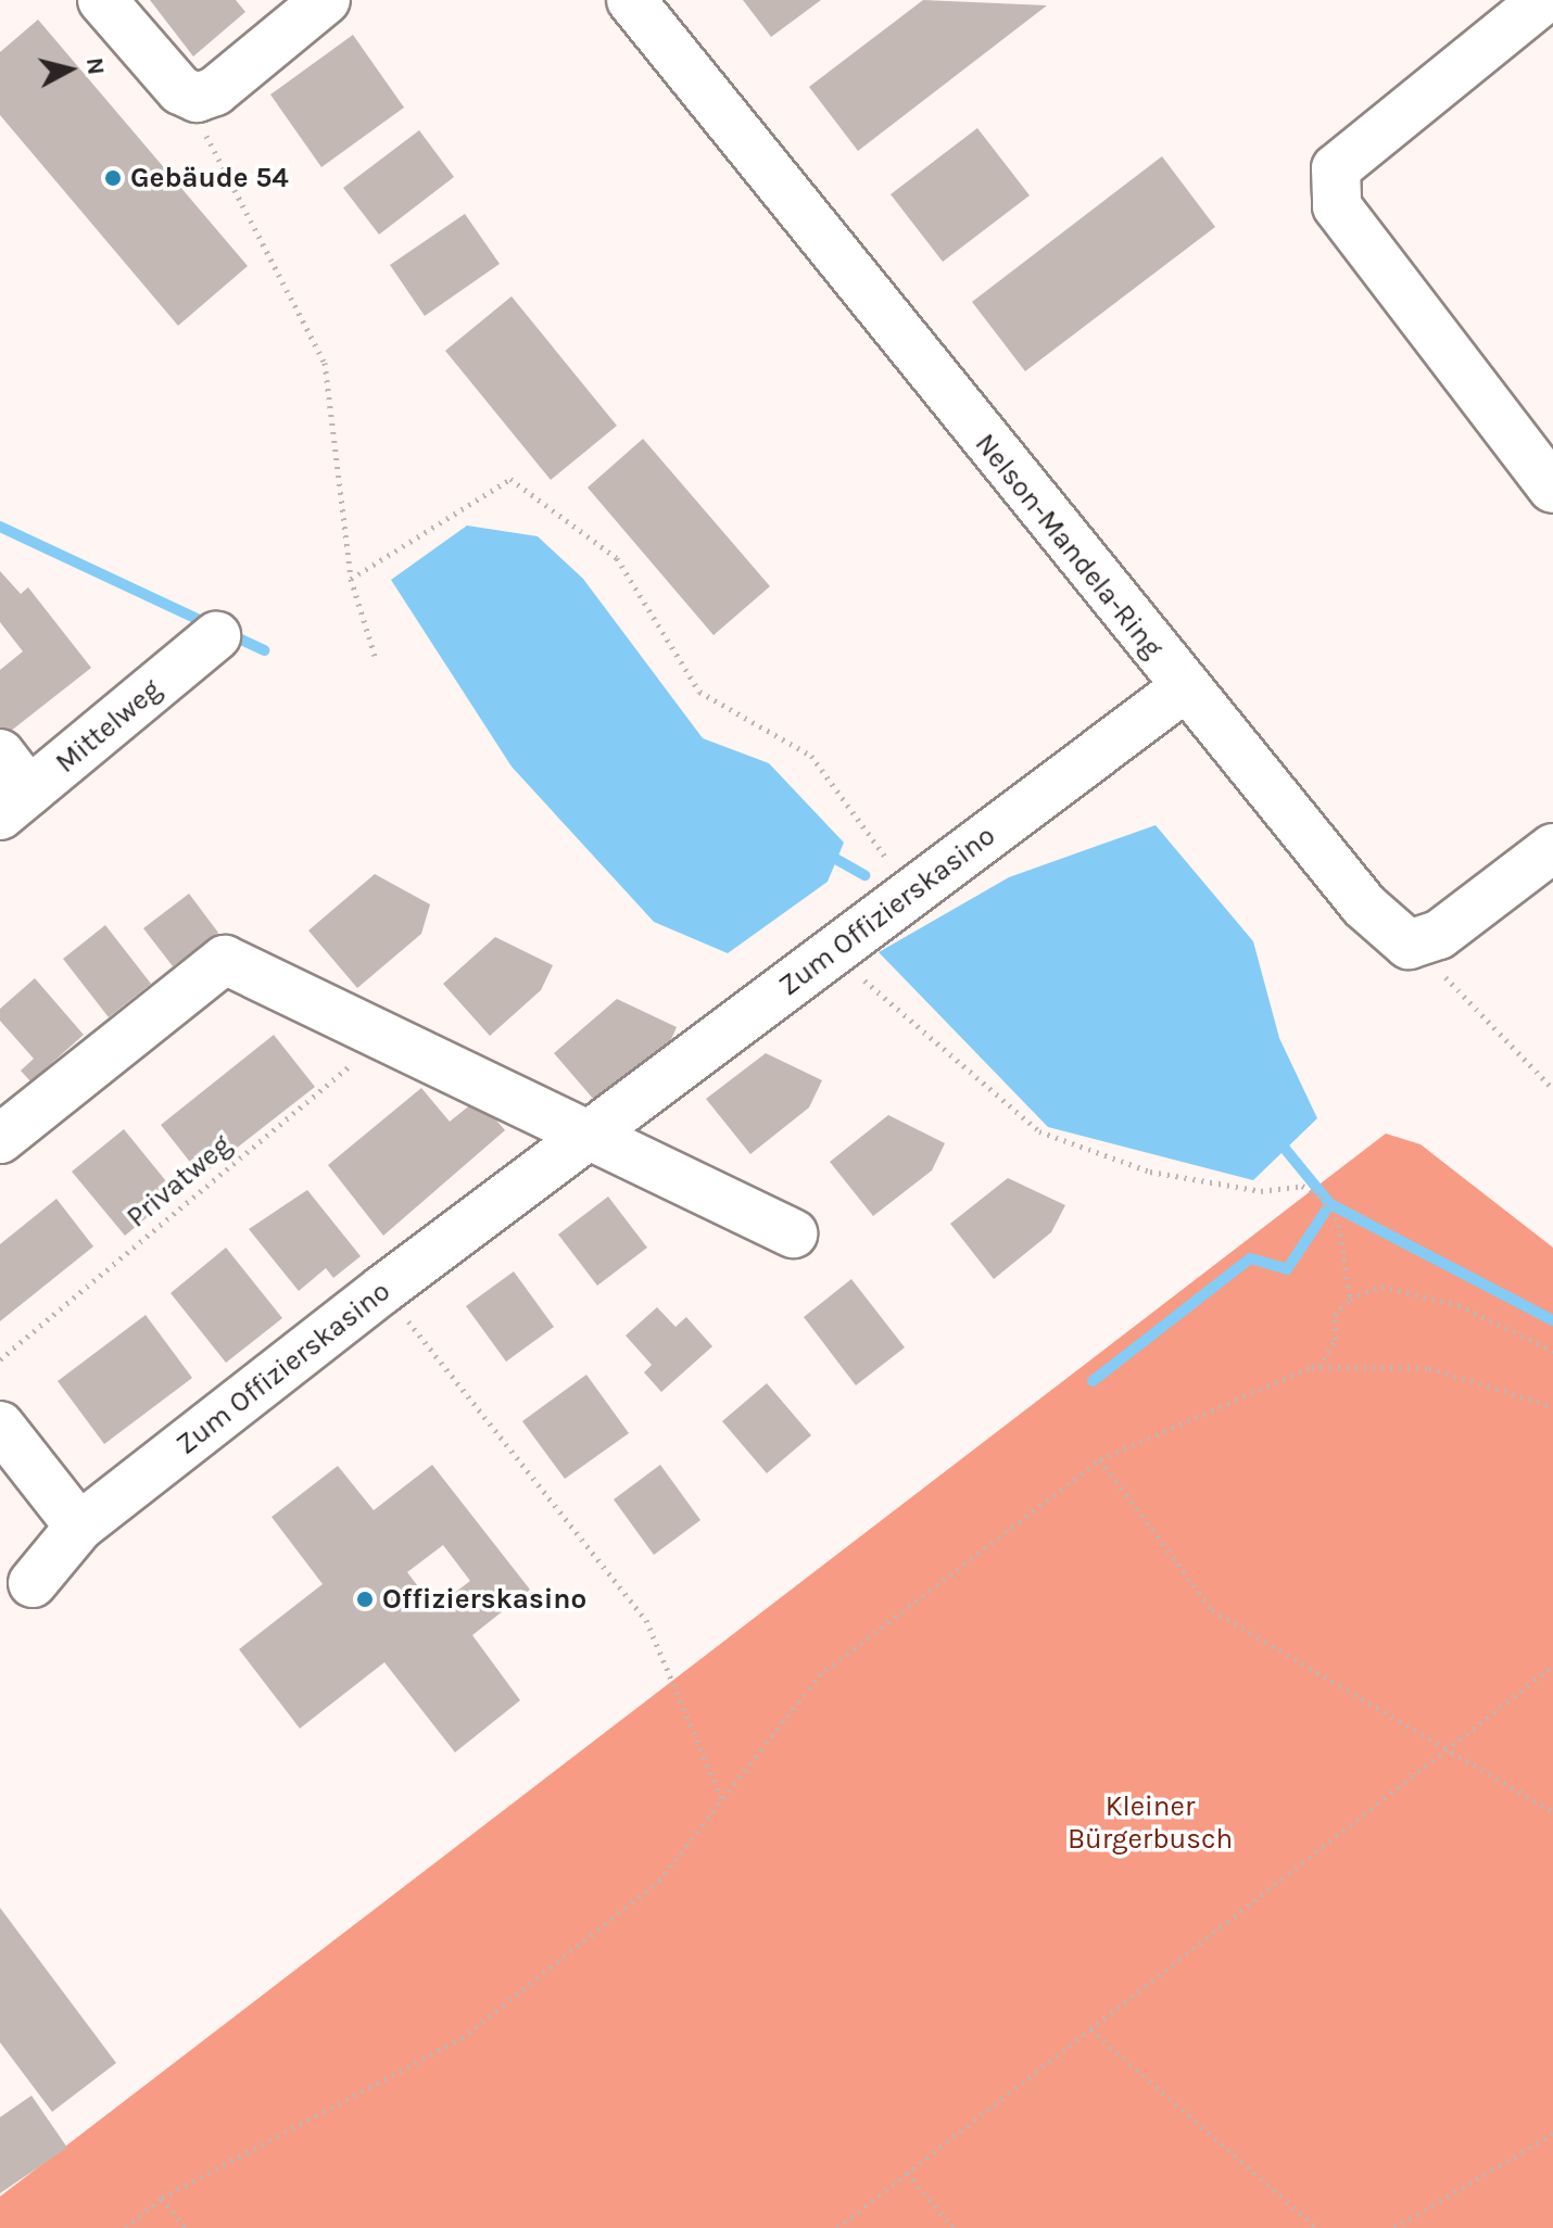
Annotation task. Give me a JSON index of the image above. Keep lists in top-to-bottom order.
{
  "streets": {
    "street": ["Nelson-Mandela-Ring", "Mittelweg", "Zum Offizierskasino"],
    "path": ["Privatweg"]
  },
  "crossings": [
    ["Nelson-Mandela-Ring", "Zum Offizierskasino"]
  ],
  "parks": ["Kleiner Bürgerbusch"],
  "places": ["Gebäude 54", "Offizierskasino"],
  "north": "right"
}
